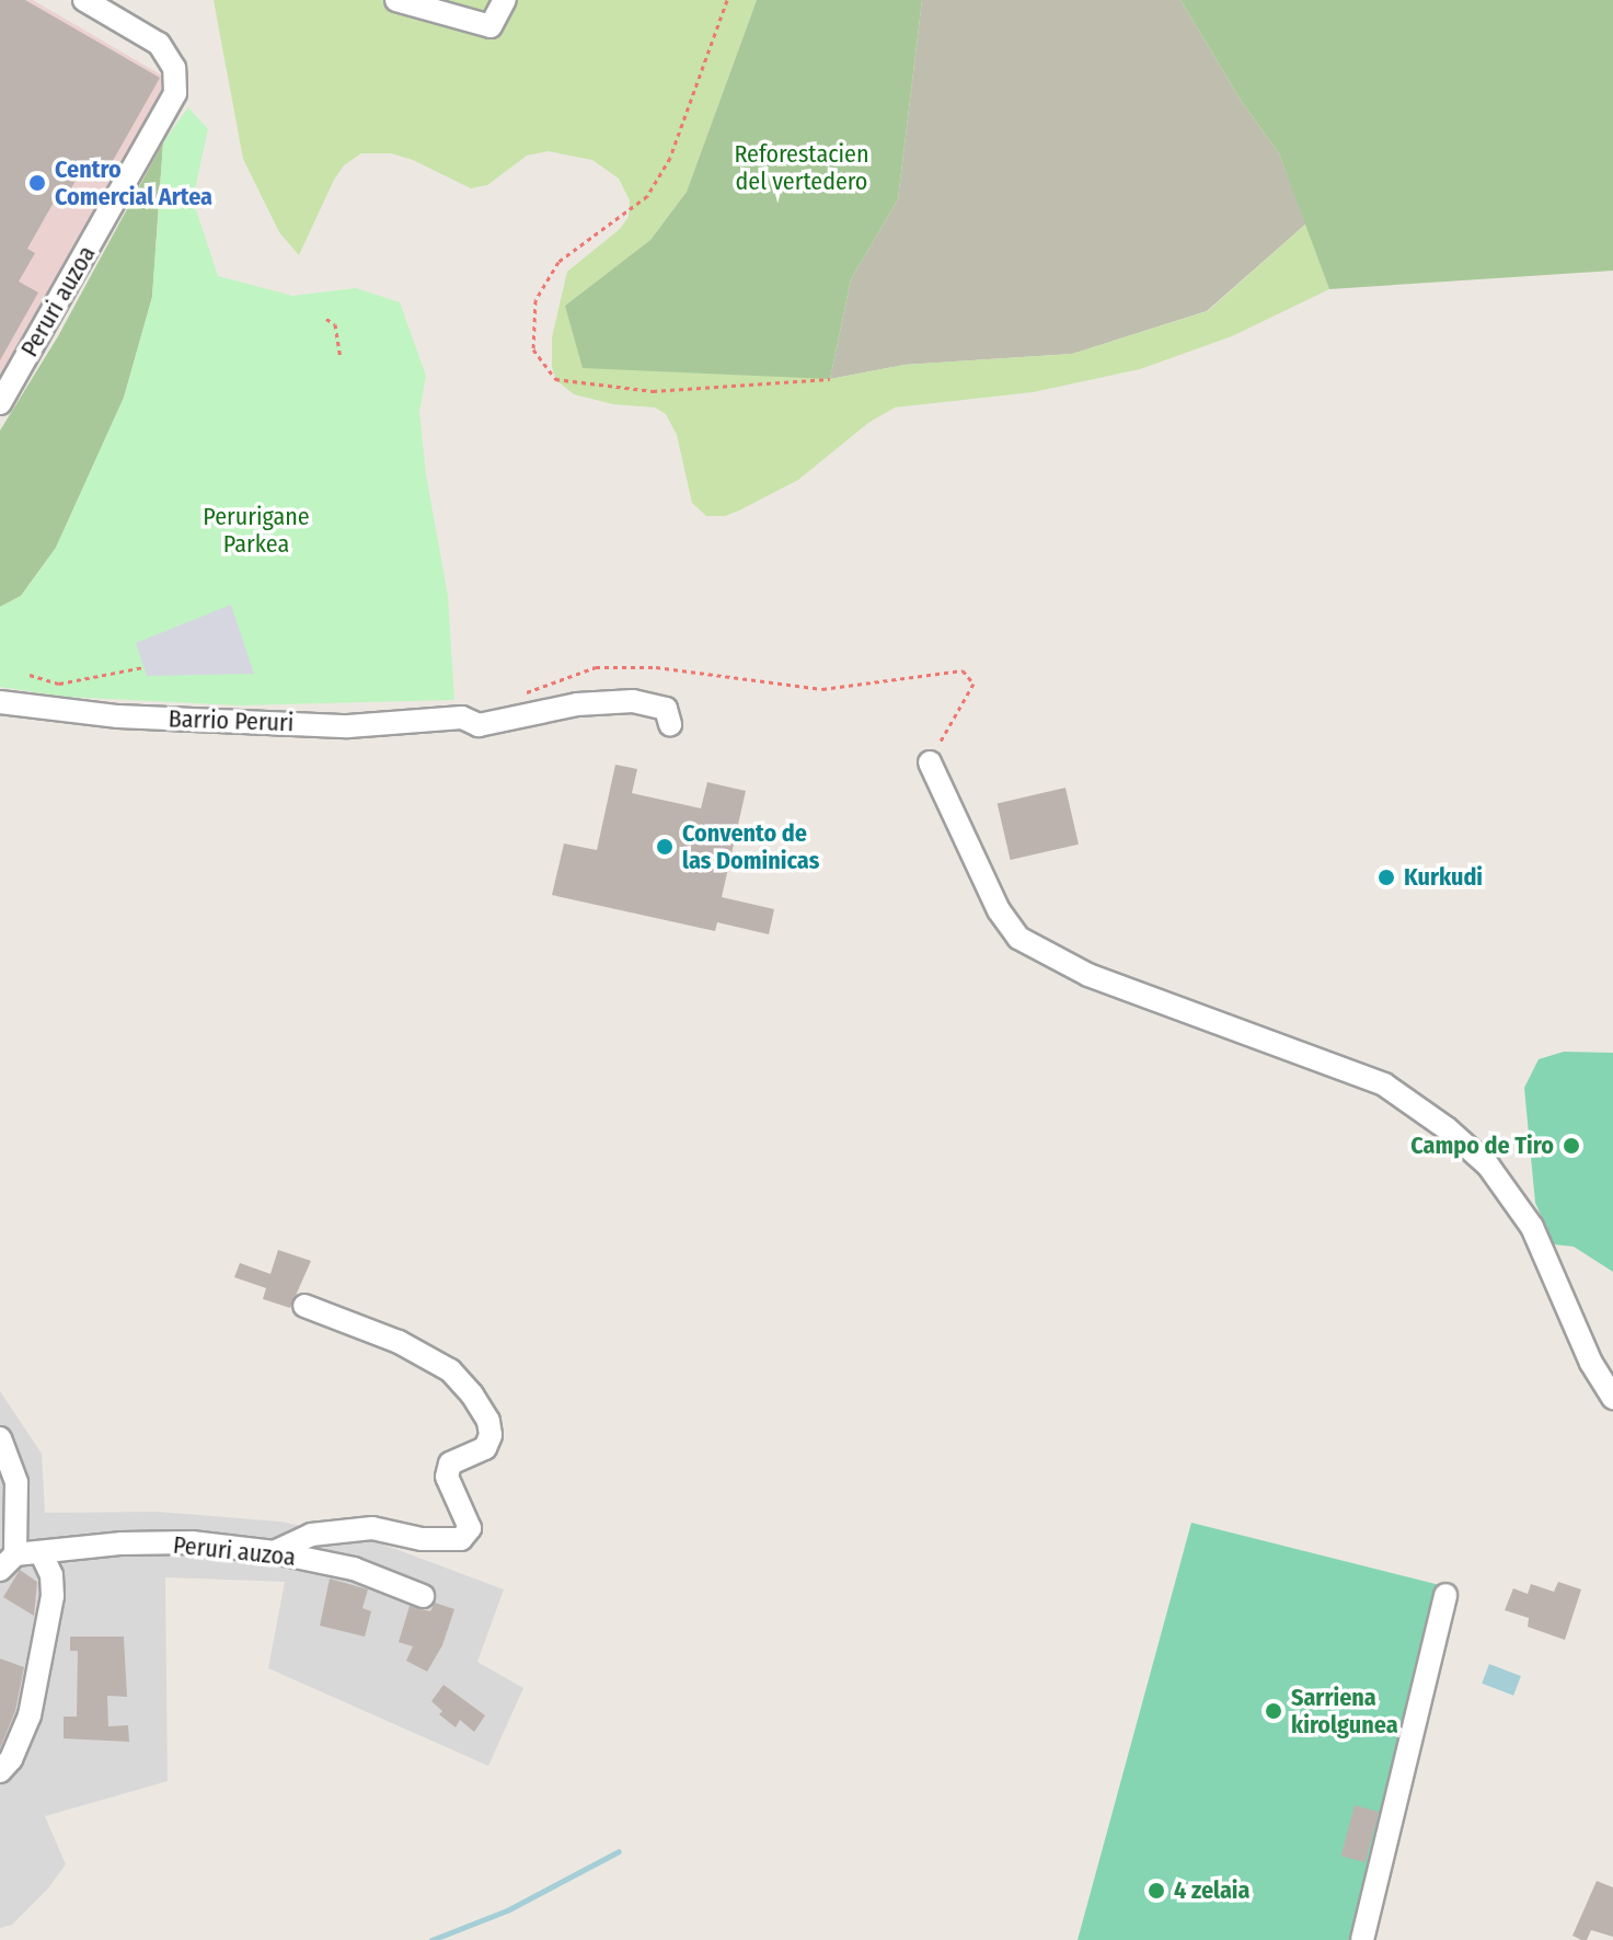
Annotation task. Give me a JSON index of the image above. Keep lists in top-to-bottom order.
{
  "streets": {
    "street": ["Peruri auzoa", "Barrio Peruri"]
  },
  "parks": ["Reforestacien del vertedero", "Perurigane Parkea"],
  "places": [
    "Centro Comercial Artea",
    "Convento de las Dominicas",
    "Kurkudi",
    "Campo de Tiro",
    "Sarriena kirolgunea",
    "4 zelaia"
  ]
}
